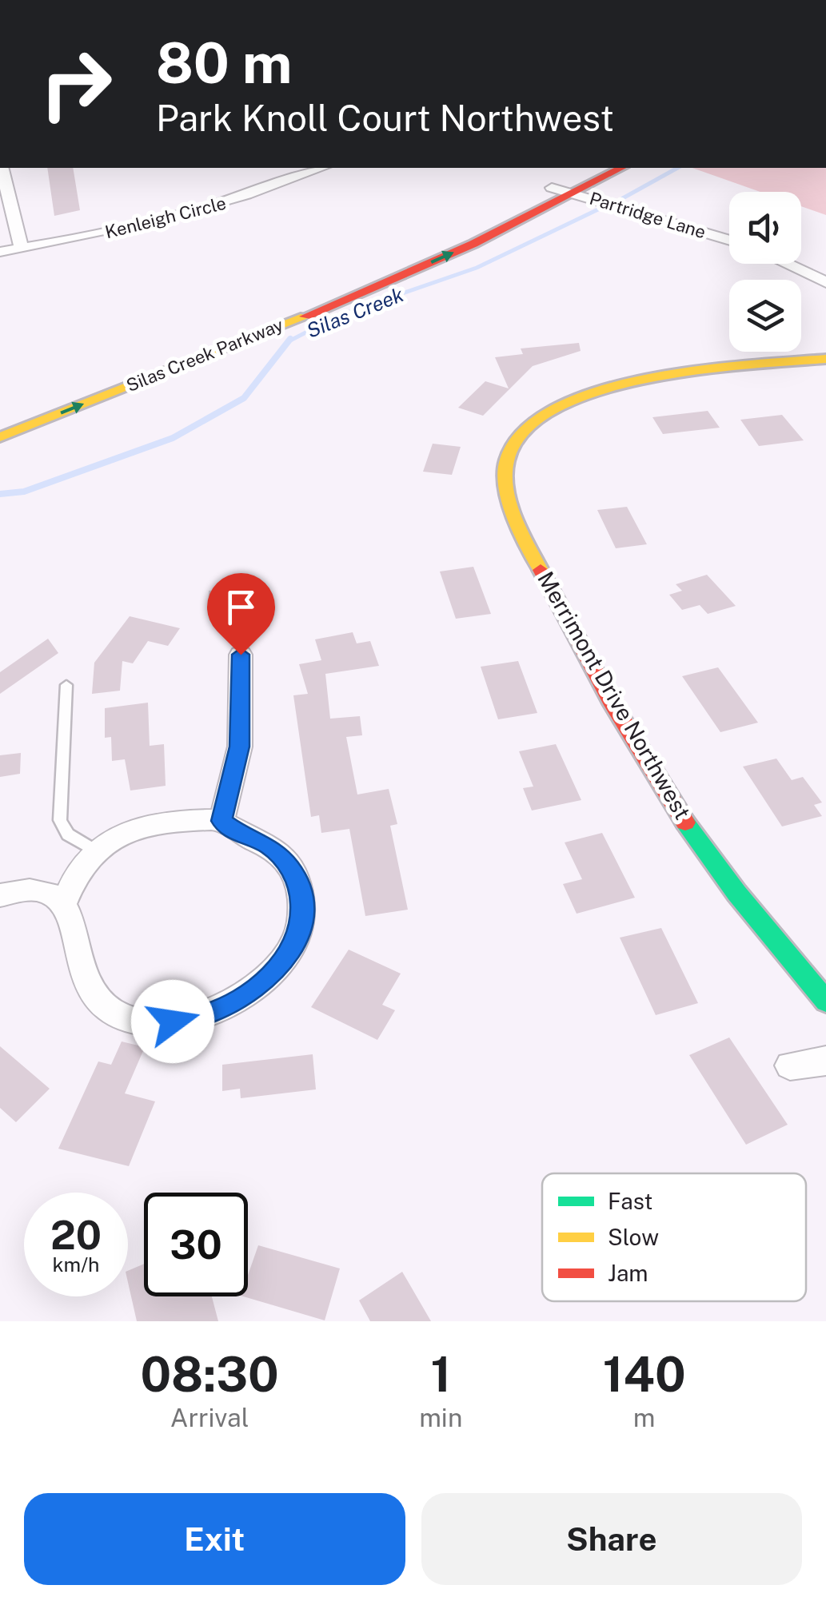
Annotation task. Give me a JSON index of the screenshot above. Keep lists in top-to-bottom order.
{
  "streets": {
    "main road": ["Silas Creek Parkway", "Merrimont Drive Northwest"],
    "street": ["Partridge Lane", "Kenleigh Circle"]
  },
  "crossings": [
    ["Partridge Lane", "Silas Creek Parkway"]
  ],
  "one_way": ["Silas Creek Parkway"],
  "water": ["Silas Creek"],
  "legend": ["Fast", "Slow", "Jam"],
  "page": {
    "turn": ["80 m", "Park Knoll Court Northwest"],
    "speed": "20 km/h",
    "limit": "30",
    "eta": [
      "08:30",
      "Arrival",
      "1",
      "min",
      "140",
      "m"
    ],
    "buttons": ["Exit", "Share"]
  }
}
